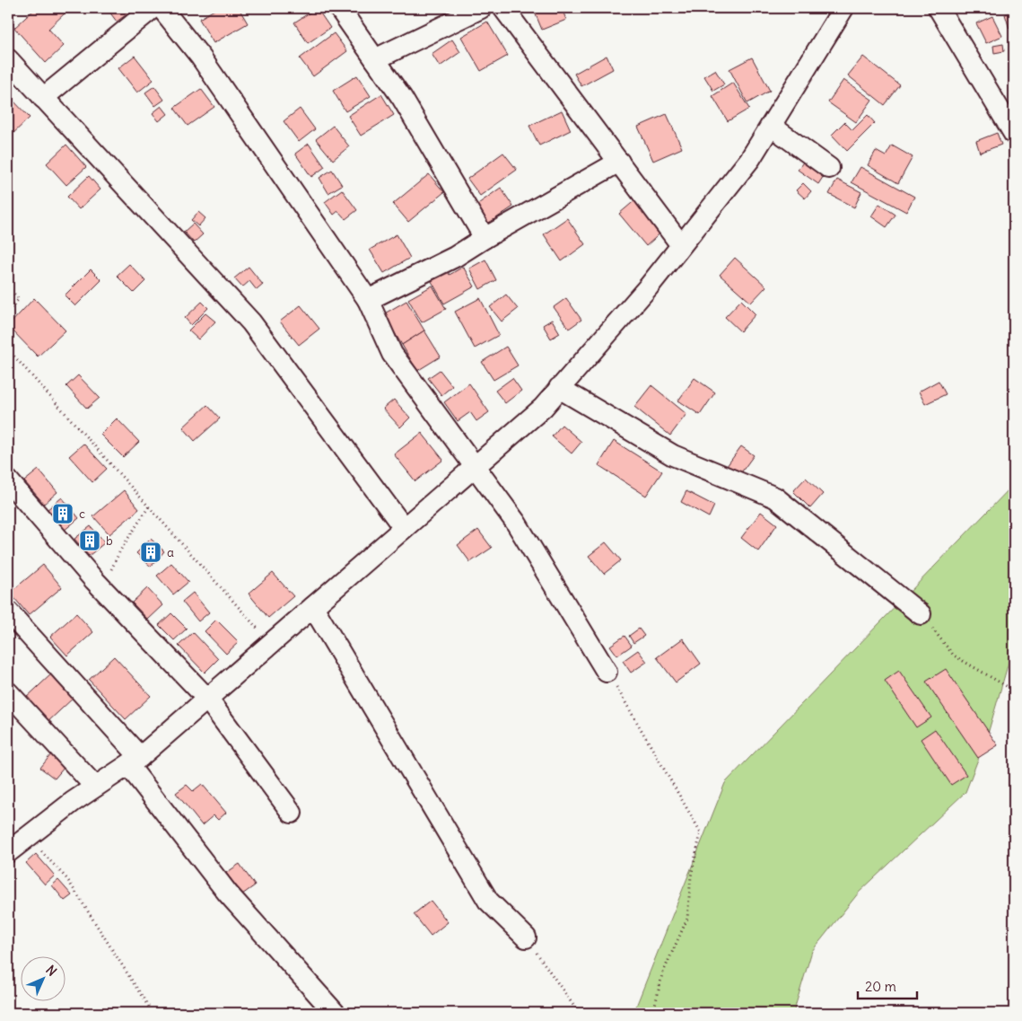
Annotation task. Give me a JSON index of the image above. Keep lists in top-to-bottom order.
{
  "places": {
    "building": ["c", "b", "a"]
  },
  "scale_bar": "20 m",
  "north": "top right"
}
